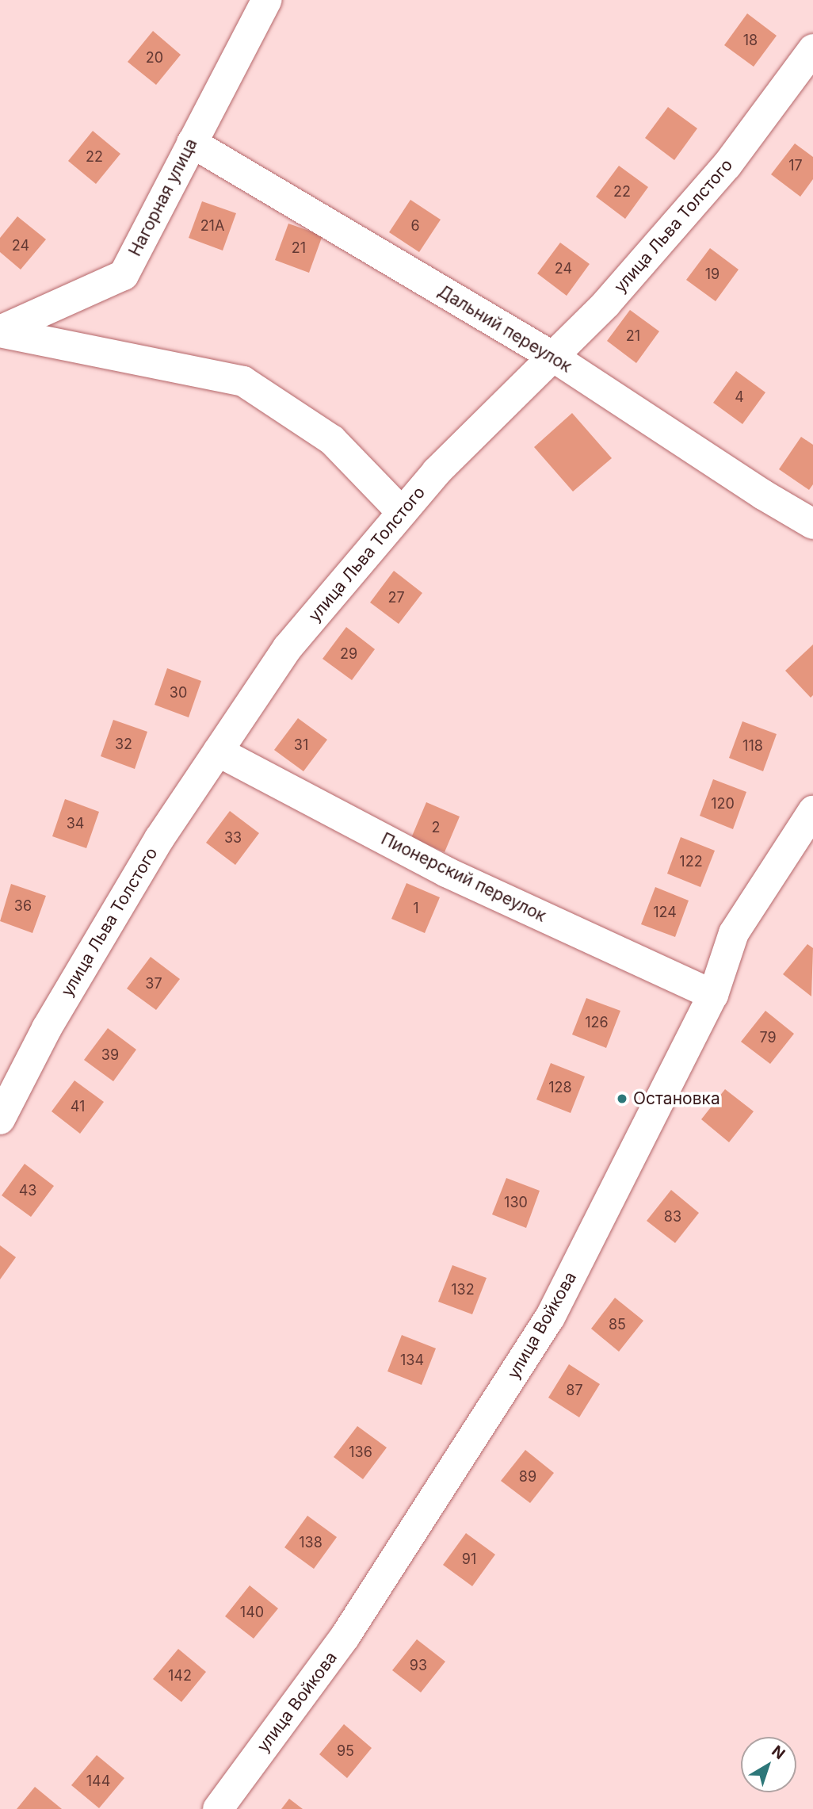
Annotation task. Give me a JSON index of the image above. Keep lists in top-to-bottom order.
{
  "streets": {
    "street": [
      "Нагорная улица",
      "улица Льва Толстого",
      "Дальний переулок",
      "Пионерский переулок",
      "улица Войкова"
    ]
  },
  "crossings": [
    ["Нагорная улица", "Дальний переулок"],
    ["улица Льва Толстого", "Дальний переулок"],
    ["улица Льва Толстого", "Пионерский переулок"],
    ["Пионерский переулок", "улица Войкова"]
  ],
  "places": ["Остановка"],
  "house_numbers": [
    "18",
    "20",
    "22",
    "17",
    "22",
    "21А",
    "6",
    "24",
    "21",
    "24",
    "19",
    "21",
    "4",
    "27",
    "29",
    "30",
    "32",
    "31",
    "118",
    "120",
    "34",
    "2",
    "33",
    "122",
    "36",
    "1",
    "124",
    "37",
    "126",
    "79",
    "39",
    "128",
    "41",
    "43",
    "130",
    "83",
    "132",
    "85",
    "134",
    "87",
    "136",
    "89",
    "138",
    "91",
    "140",
    "93",
    "142",
    "95",
    "144"
  ],
  "north": "top right"
}
